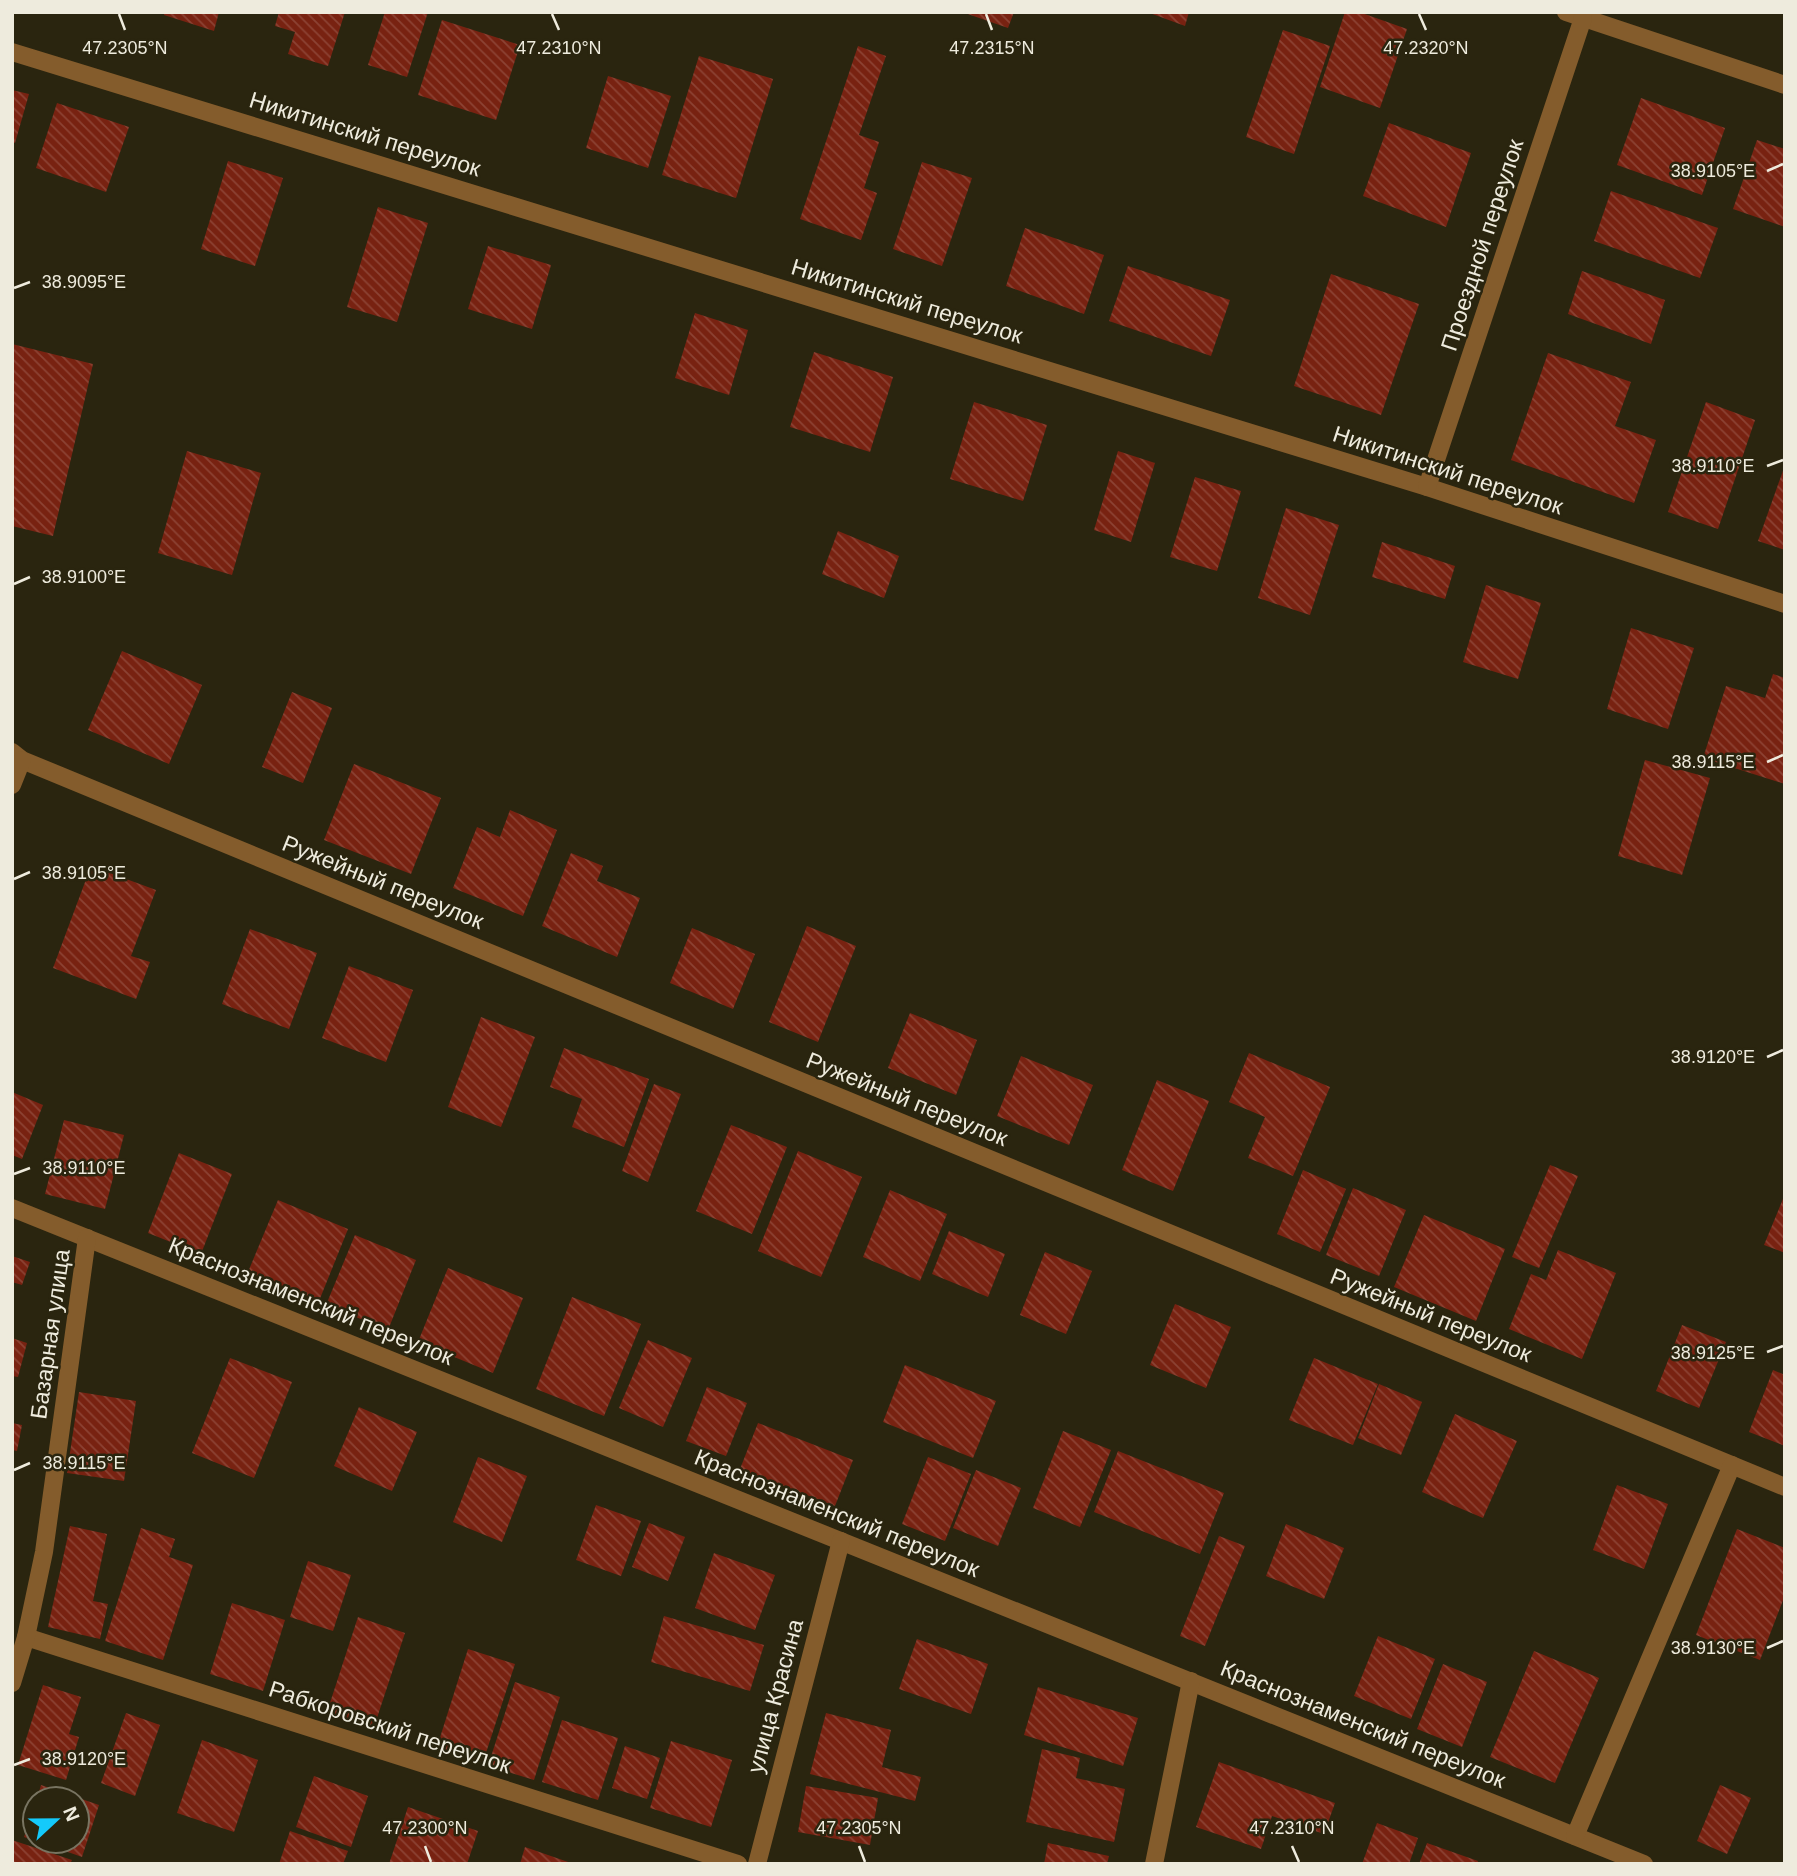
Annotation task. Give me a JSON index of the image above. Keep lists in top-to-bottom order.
{
  "streets": {
    "street": [
      "Никитинский переулок",
      "Проездной переулок",
      "Ружейный переулок",
      "Краснознаменский переулок",
      "Базарная улица",
      "улица Красина",
      "Рабкоровский переулок"
    ]
  },
  "crossings": [
    ["Никитинский переулок", "Проездной переулок"],
    ["Краснознаменский переулок", "Базарная улица"],
    ["Краснознаменский переулок", "улица Красина"],
    ["Базарная улица", "Рабкоровский переулок"]
  ],
  "north": "right",
  "coordinates": [
    "47.2305°N",
    "47.2310°N",
    "47.2315°N",
    "47.2320°N",
    "38.9105°E",
    "38.9095°E",
    "38.9110°E",
    "38.9100°E",
    "38.9115°E",
    "38.9120°E",
    "38.9125°E",
    "38.9130°E",
    "47.2300°N"
  ]
}
